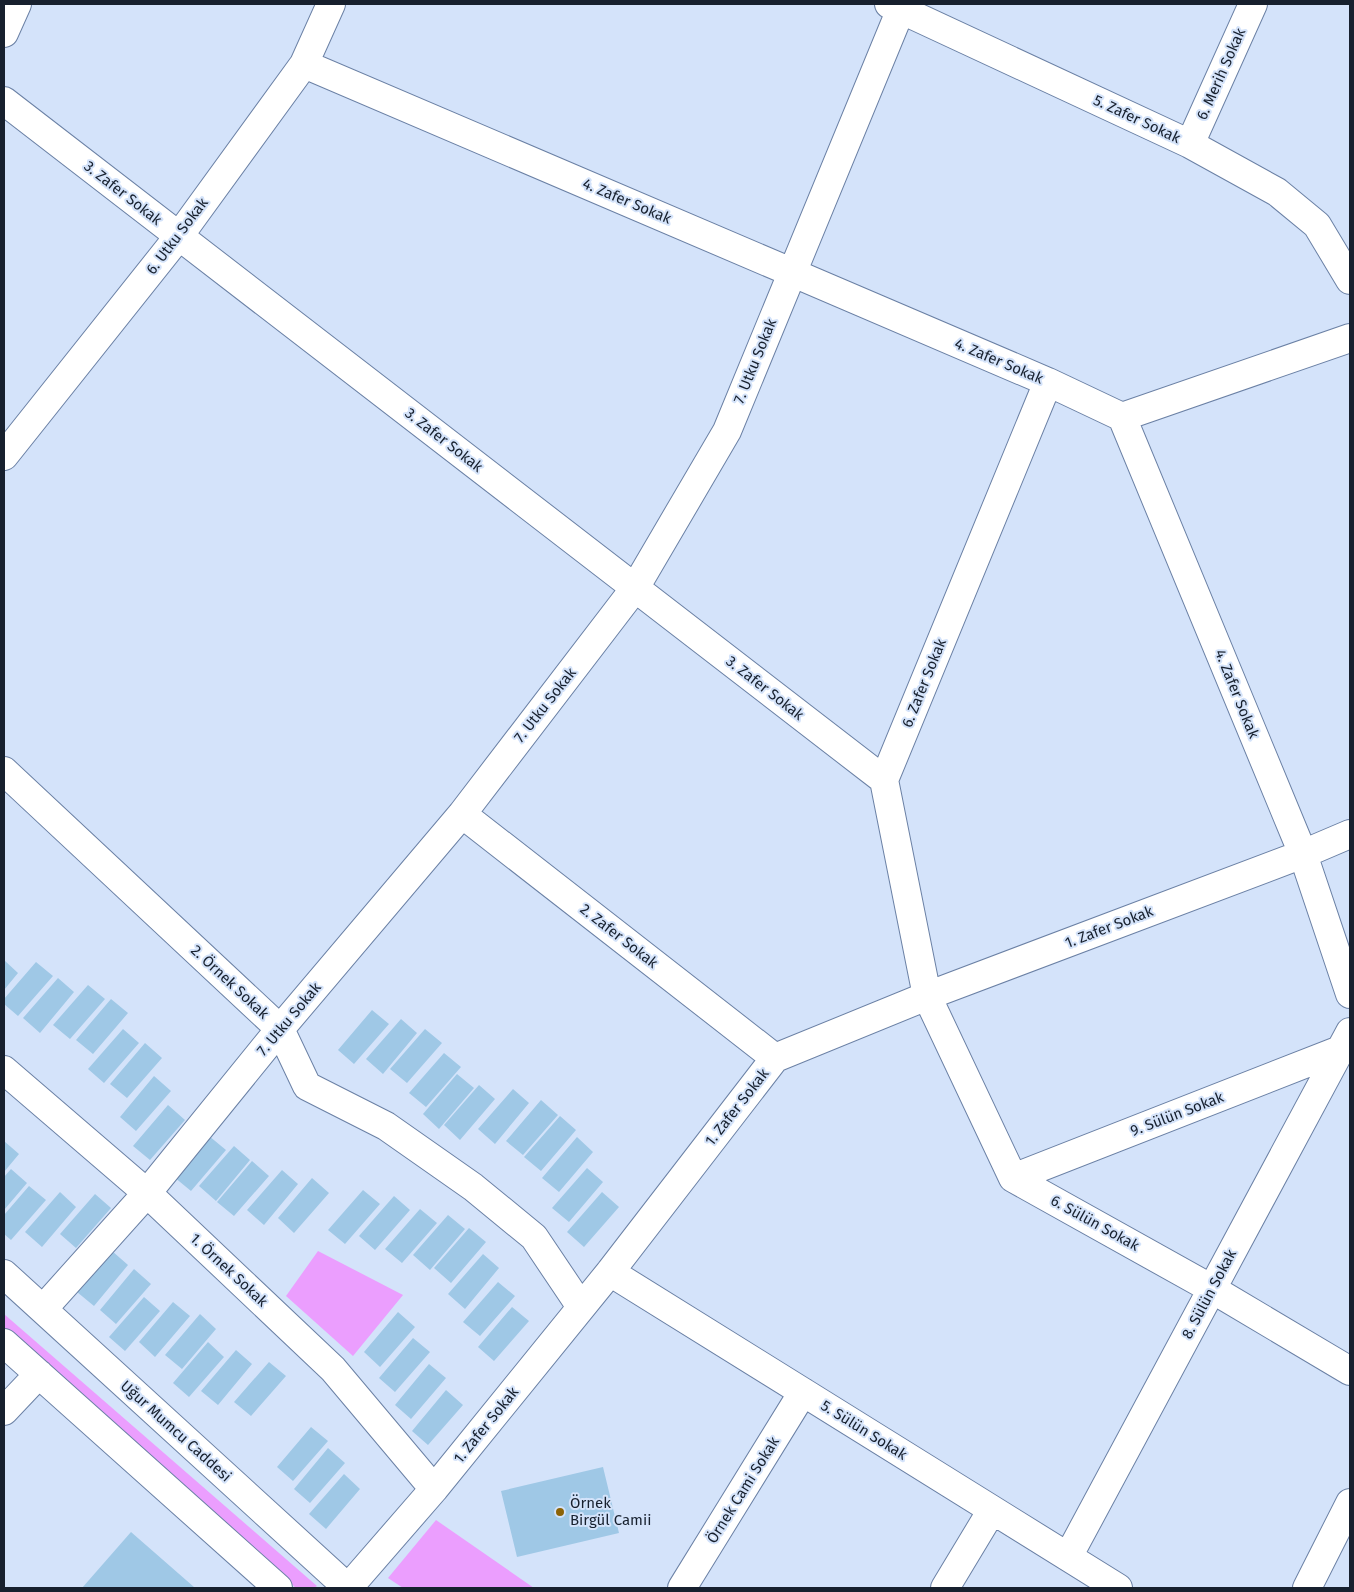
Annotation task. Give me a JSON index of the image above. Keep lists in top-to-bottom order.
{
  "streets": {
    "street": [
      "6. Merih Sokak",
      "5. Zafer Sokak",
      "3. Zafer Sokak",
      "4. Zafer Sokak",
      "6. Utku Sokak",
      "7. Utku Sokak",
      "6. Zafer Sokak",
      "1. Zafer Sokak",
      "2. Zafer Sokak",
      "2. Örnek Sokak",
      "9. Sülün Sokak",
      "6. Sülün Sokak",
      "1. Örnek Sokak",
      "8. Sülün Sokak",
      "5. Sülün Sokak",
      "Uğur Mumcu Caddesi",
      "Örnek Cami Sokak"
    ]
  },
  "crossings": [
    ["6. Merih Sokak", "5. Zafer Sokak"],
    ["5. Zafer Sokak", "7. Utku Sokak"],
    ["3. Zafer Sokak", "6. Utku Sokak"],
    ["3. Zafer Sokak", "7. Utku Sokak"],
    ["3. Zafer Sokak", "6. Zafer Sokak"],
    ["4. Zafer Sokak", "6. Utku Sokak"],
    ["4. Zafer Sokak", "7. Utku Sokak"],
    ["4. Zafer Sokak", "6. Zafer Sokak"],
    ["4. Zafer Sokak", "1. Zafer Sokak"],
    ["7. Utku Sokak", "2. Zafer Sokak"],
    ["7. Utku Sokak", "2. Örnek Sokak"],
    ["7. Utku Sokak", "1. Örnek Sokak"],
    ["7. Utku Sokak", "Uğur Mumcu Caddesi"],
    ["1. Zafer Sokak", "2. Zafer Sokak"],
    ["1. Zafer Sokak", "2. Örnek Sokak"],
    ["1. Zafer Sokak", "1. Örnek Sokak"],
    ["1. Zafer Sokak", "5. Sülün Sokak"],
    ["1. Zafer Sokak", "Uğur Mumcu Caddesi"],
    ["9. Sülün Sokak", "6. Sülün Sokak"],
    ["9. Sülün Sokak", "8. Sülün Sokak"],
    ["6. Sülün Sokak", "8. Sülün Sokak"],
    ["8. Sülün Sokak", "5. Sülün Sokak"],
    ["5. Sülün Sokak", "Örnek Cami Sokak"]
  ],
  "places": ["Örnek Birgül Camii"]
}
